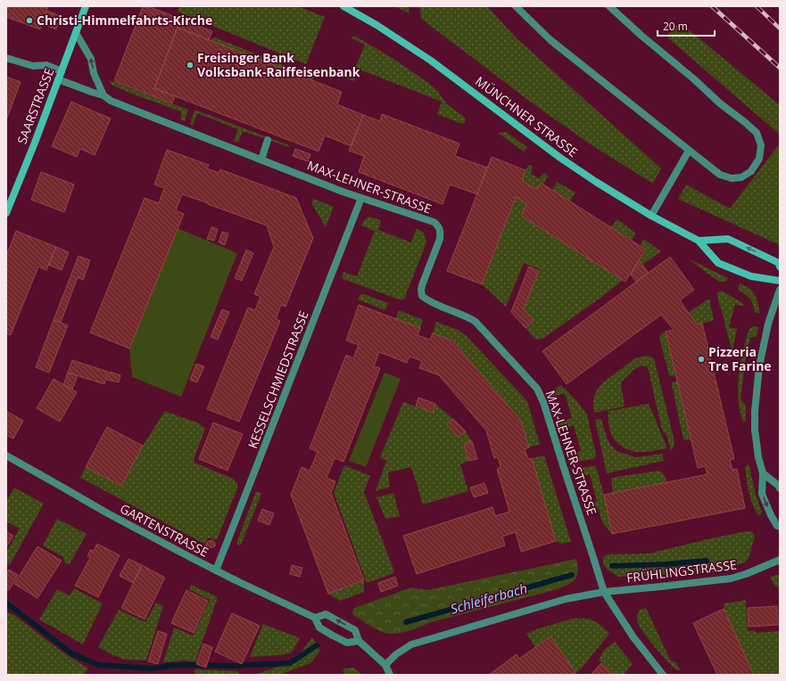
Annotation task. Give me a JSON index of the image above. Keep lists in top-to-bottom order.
{
  "streets": {
    "main road": ["SAARSTRASSE", "MÜNCHNER STRASSE"],
    "street": [
      "MAX-LEHNER-STRASSE",
      "KESSELSCHMIEDSTRASSE",
      "GARTENSTRASSE",
      "FRÜHLINGSTRASSE"
    ]
  },
  "crossings": [
    ["SAARSTRASSE", "MAX-LEHNER-STRASSE"],
    ["MAX-LEHNER-STRASSE", "KESSELSCHMIEDSTRASSE"],
    ["MAX-LEHNER-STRASSE", "FRÜHLINGSTRASSE"],
    ["KESSELSCHMIEDSTRASSE", "GARTENSTRASSE"],
    ["GARTENSTRASSE", "FRÜHLINGSTRASSE"]
  ],
  "water": ["Schleiferbach"],
  "places": ["Christi-Himmelfahrts-Kirche", "Freisinger Bank Volksbank-Raiffeisenbank", "Pizzeria Tre Farine"],
  "scale_bar": "20 m"
}
